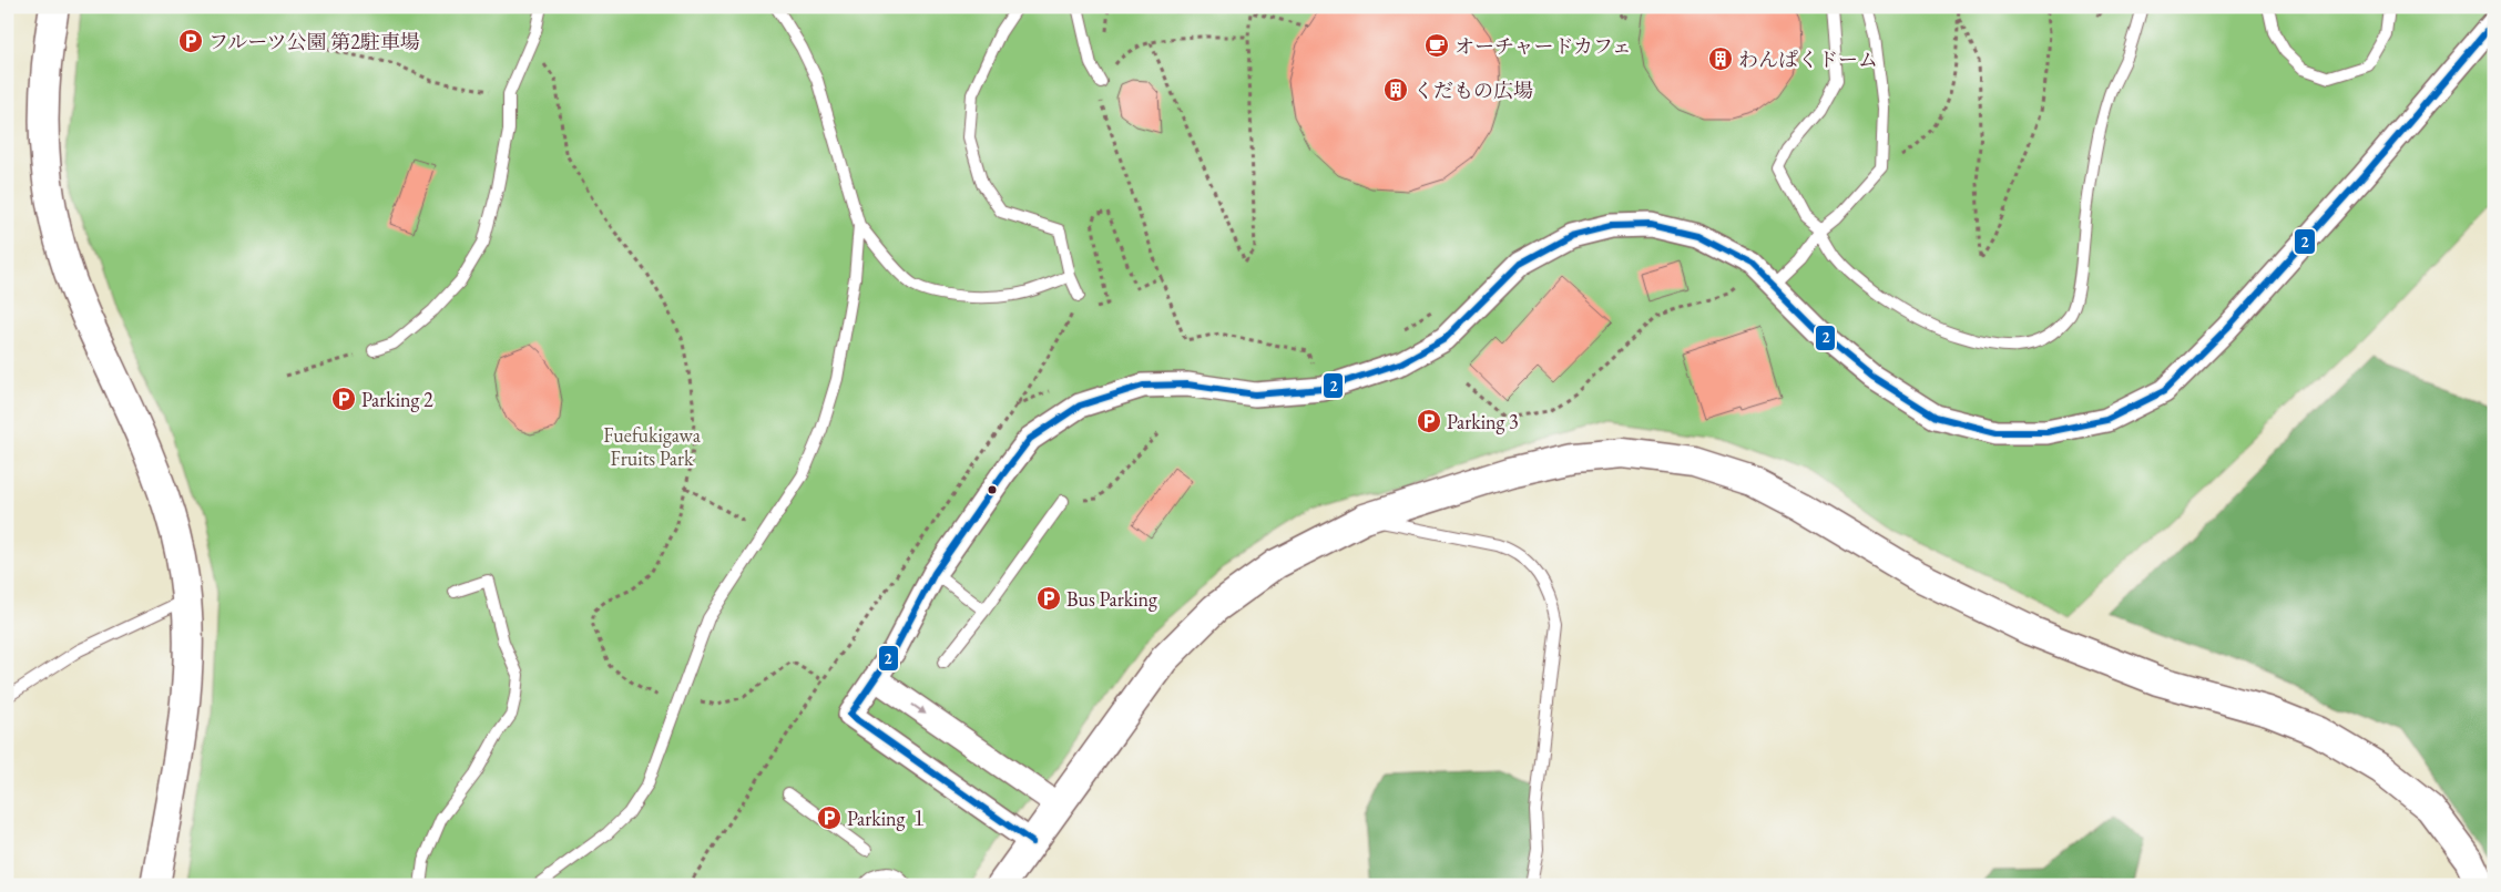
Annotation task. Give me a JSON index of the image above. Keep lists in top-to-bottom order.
{
  "parks": ["Fuefukigawa Fruits Park"],
  "places": {
    "parking": [
      "フルーツ公園 第2駐車場",
      "Parking 2",
      "Parking 3",
      "Bus Parking",
      "Parking １"
    ],
    "cafe": ["オーチャードカフェ"],
    "building": ["わんぱくドーム", "くだもの広場"]
  },
  "lines": ["transit line 2"]
}
